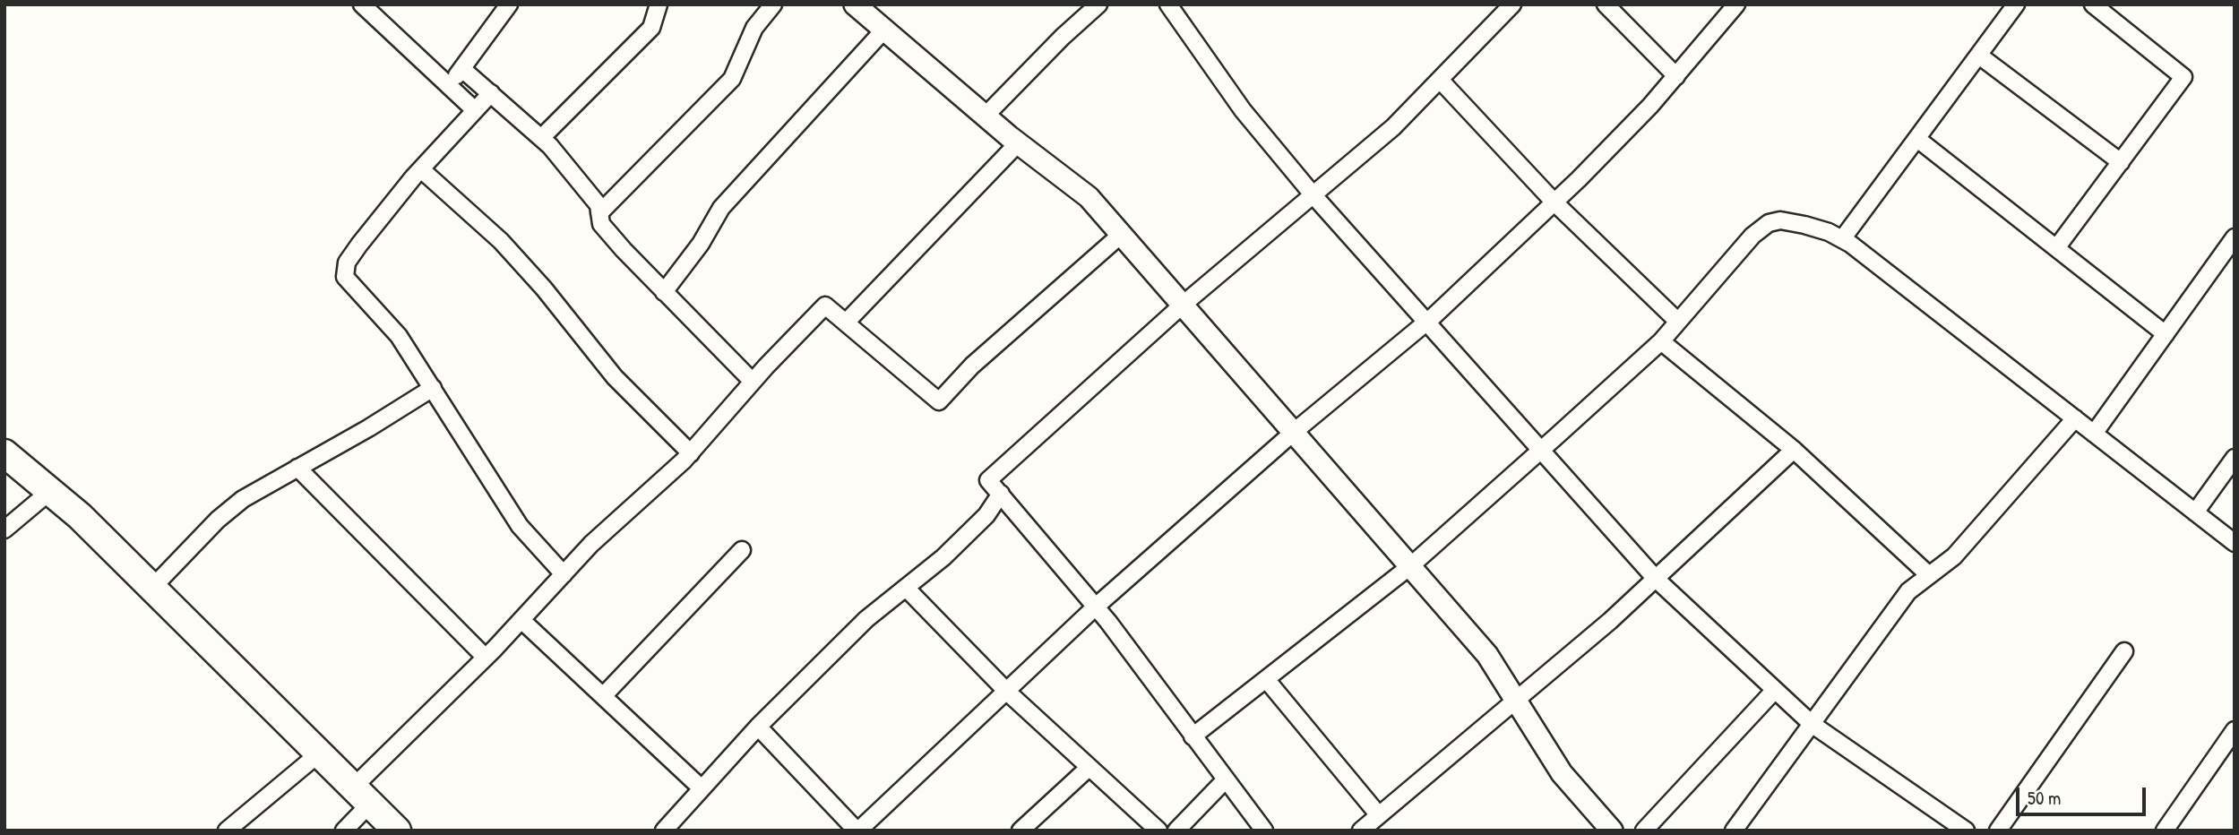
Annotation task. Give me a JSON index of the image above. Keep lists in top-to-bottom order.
{
  "scale_bar": "50 m"
}
